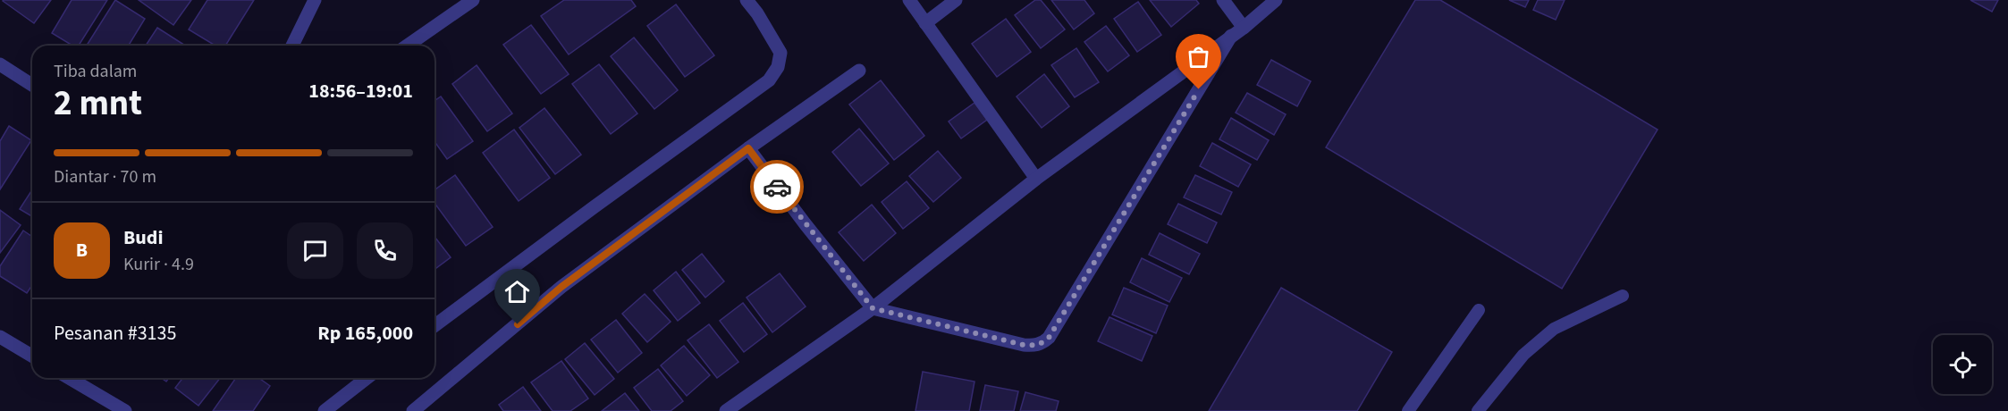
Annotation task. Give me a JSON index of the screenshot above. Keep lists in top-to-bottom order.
{
  "page": {
    "heading": ["2 mnt", "Tiba dalam", "18:56–19:01"],
    "panel": [
      "Budi",
      "Kurir · 4.9",
      "Pesanan #3135",
      "Rp 165,000"
    ],
    "bar": "Diantar · 70 m",
    "round": "B"
  }
}
